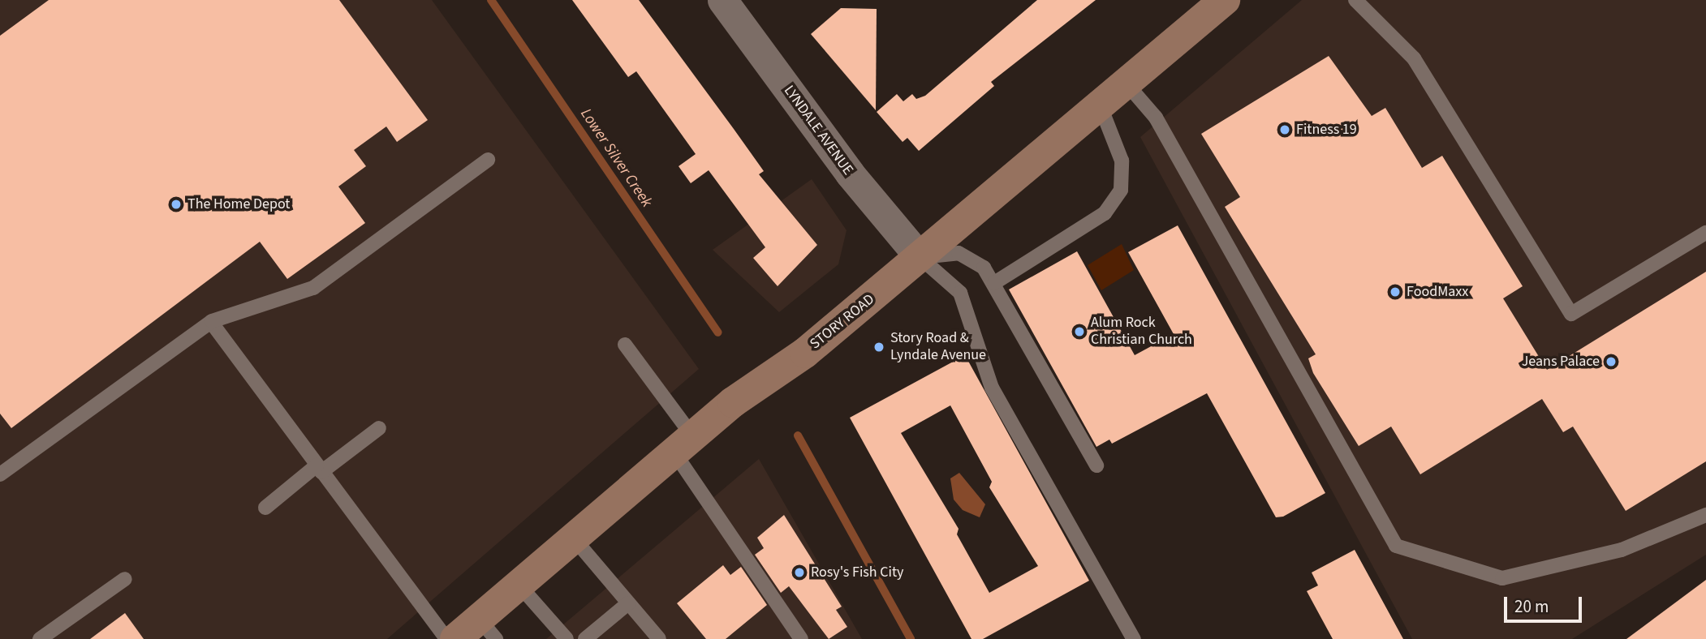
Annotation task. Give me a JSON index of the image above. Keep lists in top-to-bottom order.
{
  "streets": {
    "main road": ["STORY ROAD"],
    "street": ["LYNDALE AVENUE"]
  },
  "crossings": [
    ["LYNDALE AVENUE", "STORY ROAD"]
  ],
  "water": ["Lower Silver Creek"],
  "places": [
    "Fitness 19",
    "The Home Depot",
    "FoodMaxx",
    "Alum Rock Christian Church",
    "Story Road & Lyndale Avenue",
    "Jeans Palace",
    "Rosy's Fish City"
  ],
  "scale_bar": "20 m"
}
